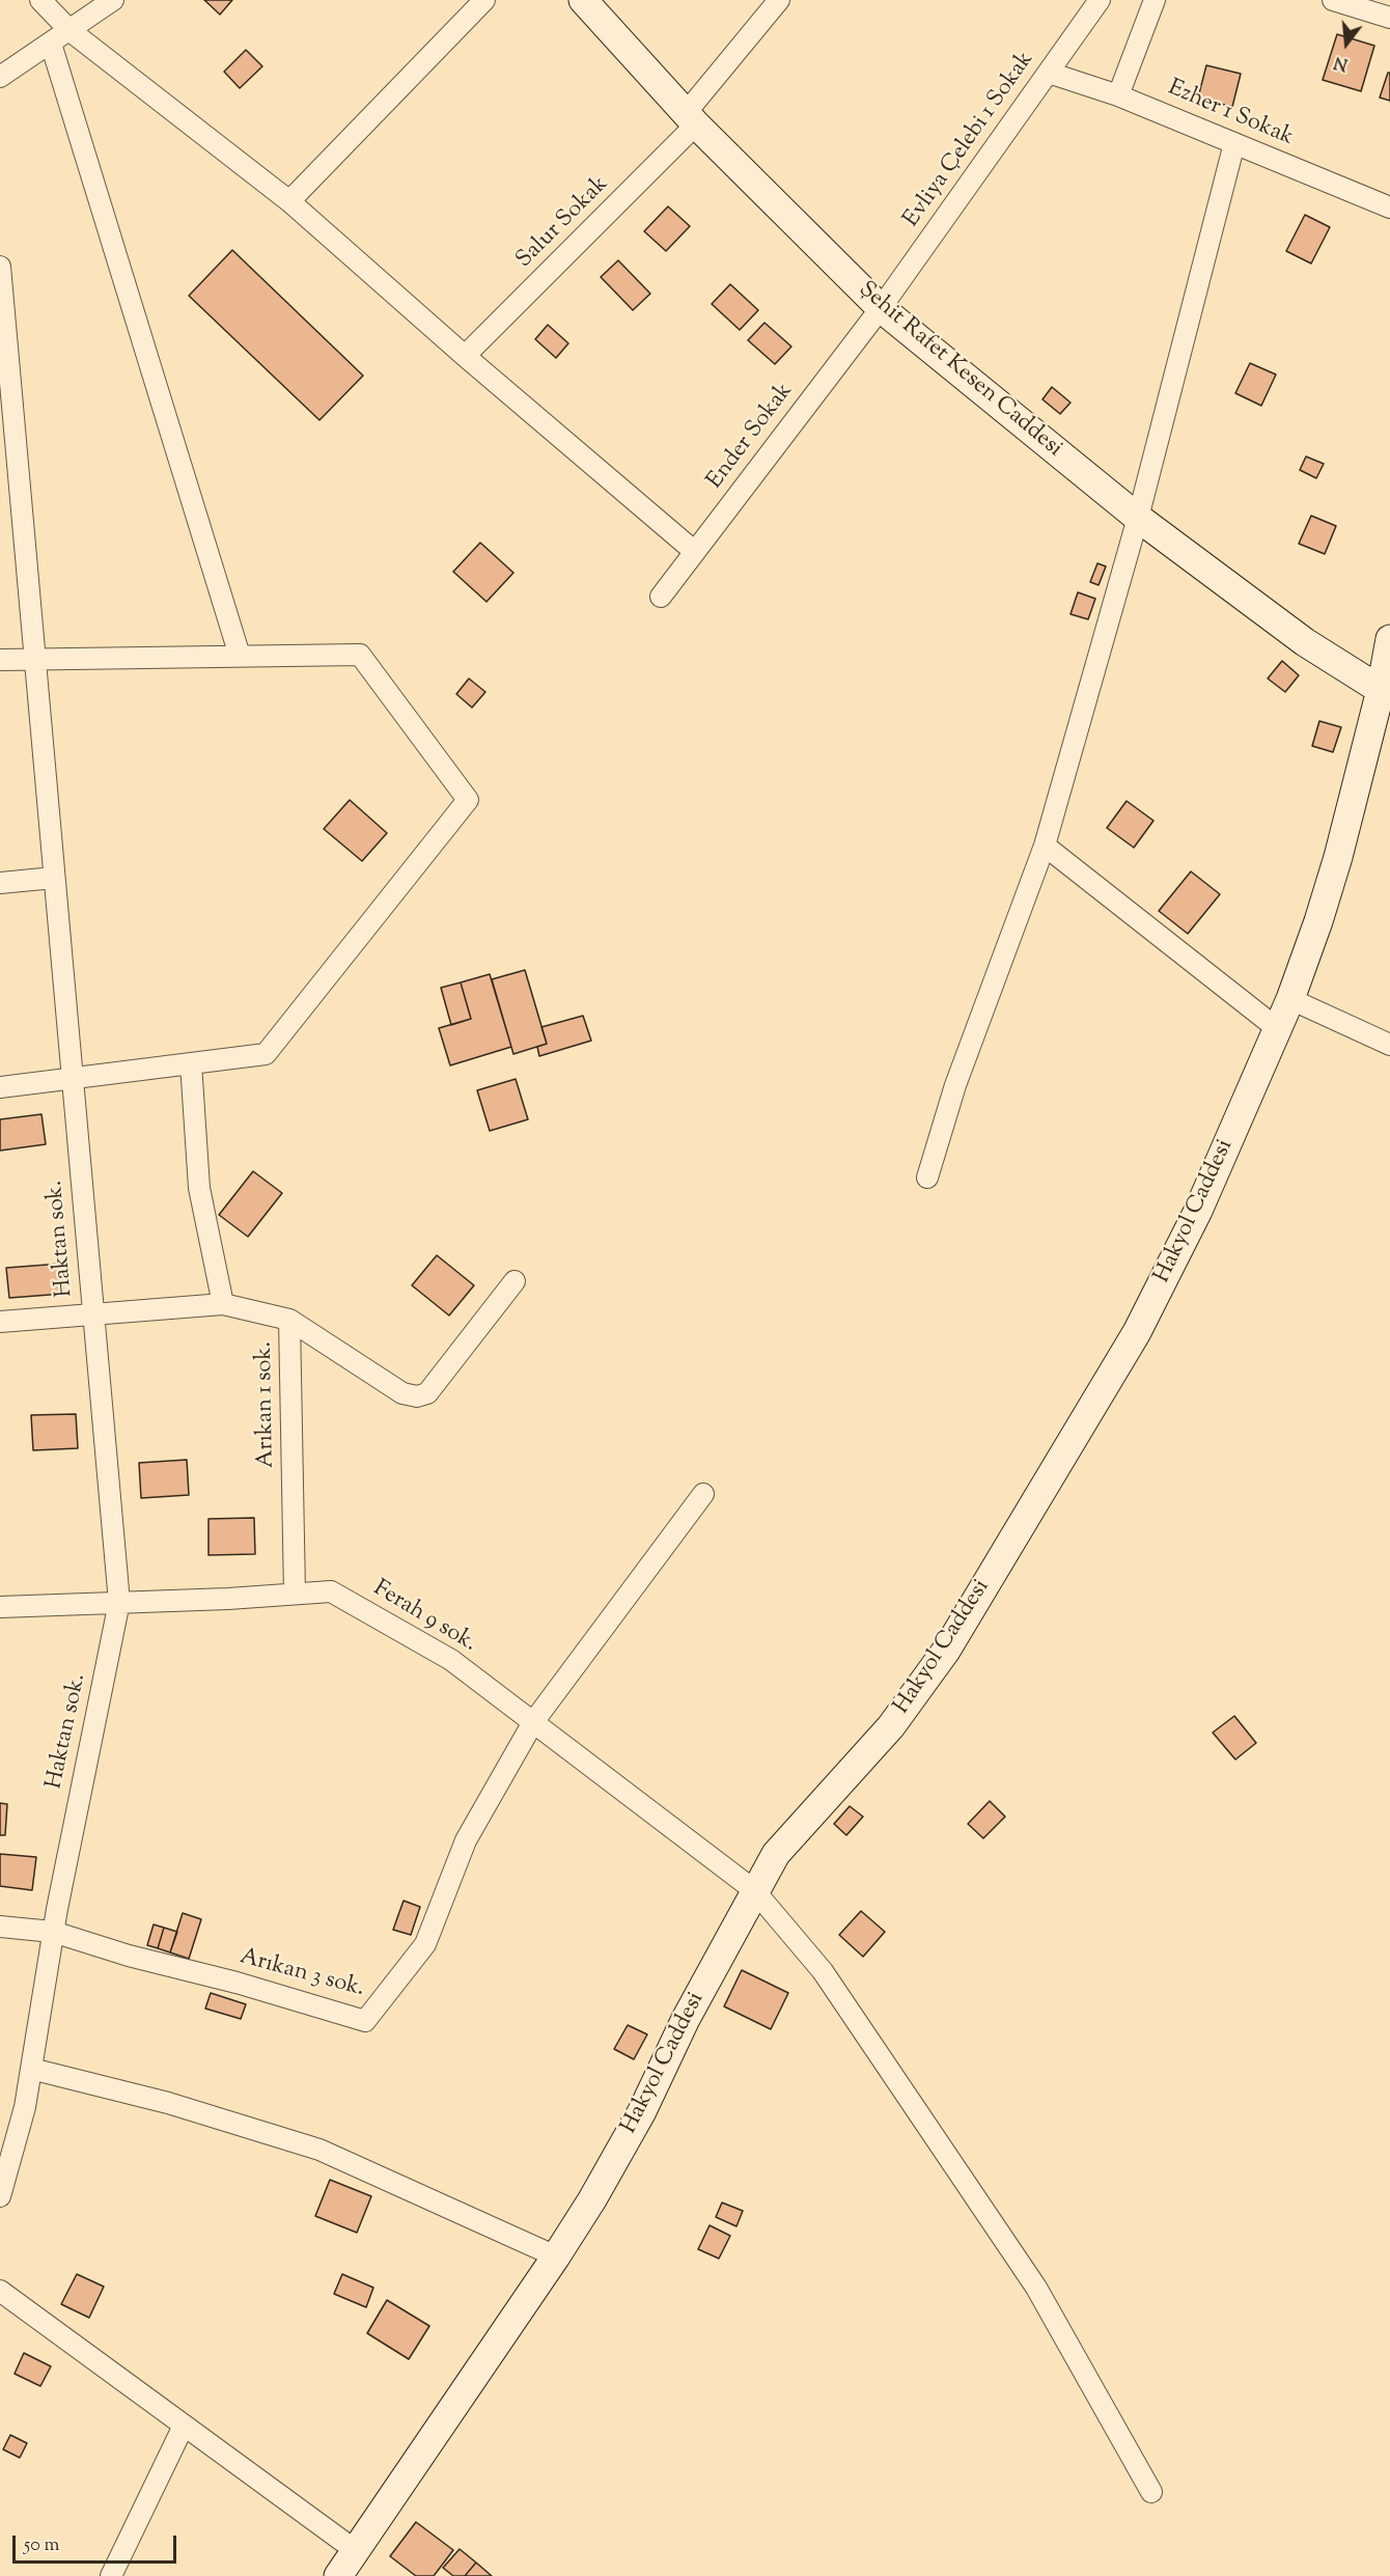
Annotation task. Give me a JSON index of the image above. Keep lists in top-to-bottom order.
{
  "streets": {
    "street": [
      "Ezher 1 Sokak",
      "Evliya Çelebi 1 Sokak",
      "Salur Sokak",
      "Şehit Rafet Kesen Caddesi",
      "Ender Sokak",
      "Hakyol Caddesi",
      "Haktan sok.",
      "Arıkan 1 sok.",
      "Ferah 9 sok.",
      "Arıkan 3 sok."
    ]
  },
  "crossings": [
    ["Ezher 1 Sokak", "Evliya Çelebi 1 Sokak"],
    ["Evliya Çelebi 1 Sokak", "Şehit Rafet Kesen Caddesi"],
    ["Evliya Çelebi 1 Sokak", "Ender Sokak"],
    ["Salur Sokak", "Şehit Rafet Kesen Caddesi"],
    ["Şehit Rafet Kesen Caddesi", "Ender Sokak"],
    ["Şehit Rafet Kesen Caddesi", "Hakyol Caddesi"],
    ["Hakyol Caddesi", "Ferah 9 sok."],
    ["Haktan sok.", "Arıkan 1 sok."],
    ["Haktan sok.", "Ferah 9 sok."],
    ["Haktan sok.", "Arıkan 3 sok."],
    ["Arıkan 1 sok.", "Ferah 9 sok."],
    ["Ferah 9 sok.", "Arıkan 3 sok."]
  ],
  "scale_bar": "50 m",
  "north": "bottom"
}
